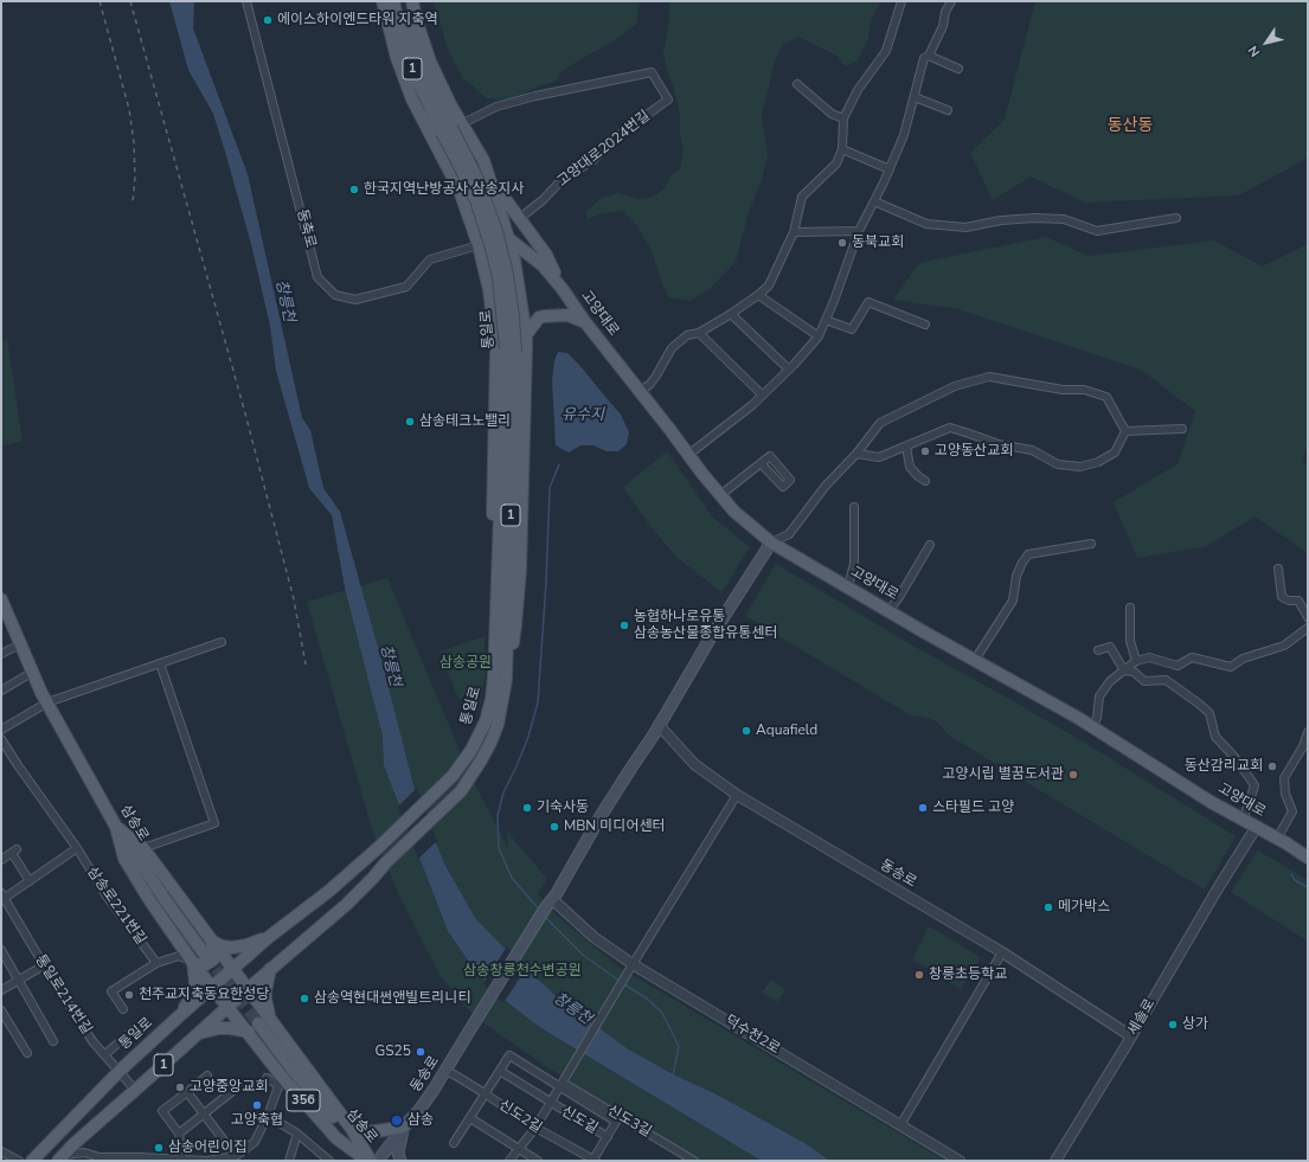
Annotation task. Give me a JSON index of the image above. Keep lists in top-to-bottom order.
{
  "streets": {
    "main road": [
      "1",
      "고양대로",
      "통일로",
      "삼송로",
      "동송로",
      "356"
    ],
    "street": [
      "고양대로2024번길",
      "동축로",
      "삼송로221번길",
      "통일로214번길",
      "세솔로",
      "덕수천2로",
      "신도2길",
      "신도길",
      "신도3길"
    ]
  },
  "crossings": [
    ["고양대로", "세솔로"],
    ["통일로", "통일로214번길"],
    ["통일로", "356"],
    ["삼송로", "356"],
    ["동송로", "세솔로"],
    ["동송로", "덕수천2로"],
    ["동송로", "신도2길"],
    ["동송로", "신도길"],
    ["덕수천2로", "신도길"],
    ["신도2길", "신도길"],
    ["신도길", "신도3길"]
  ],
  "districts": ["동산동"],
  "water": ["창릉천", "유수지"],
  "parks": ["삼송공원", "삼송창릉천수변공원"],
  "places": [
    "에이스하이엔드타워 지축역",
    "한국지역난방공사 삼송지사",
    "동북교회",
    "삼송테크노밸리",
    "고양동산교회",
    "농협하나로유통 삼송농산물종합유통센터",
    "Aquafield",
    "동산감리교회",
    "고양시립 별꿈도서관",
    "기숙사동",
    "스타필드 고양",
    "MBN 미디어센터",
    "메가박스",
    "창릉초등학교",
    "천주교지축동요한성당",
    "삼송역현대썬앤빌트리니티",
    "상가",
    "GS25",
    "고양중앙교회",
    "고양축협",
    "삼송",
    "삼송어린이집"
  ],
  "north": "bottom left"
}
